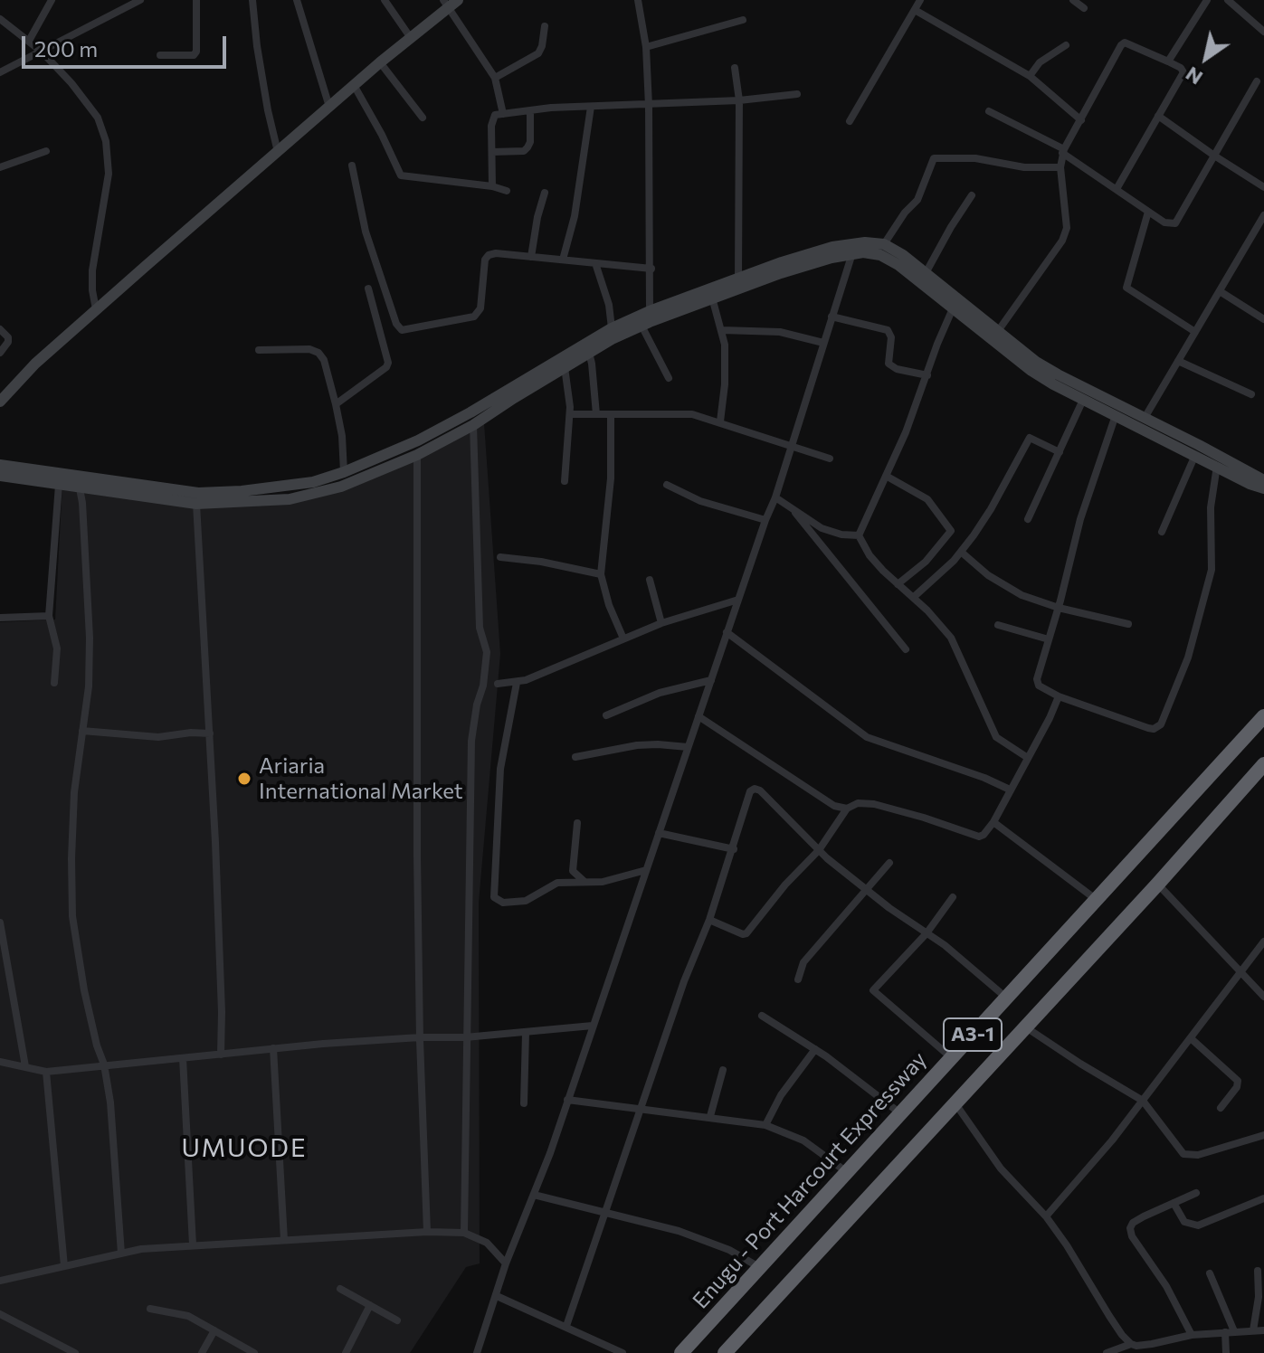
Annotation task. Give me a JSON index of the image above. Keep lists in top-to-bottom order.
{
  "streets": {
    "highway": ["A3-1", "Enugu - Port Harcourt Expressway"]
  },
  "districts": ["UMUODE"],
  "places": ["Ariaria International Market"],
  "scale_bar": "200 m",
  "north": "bottom left"
}
